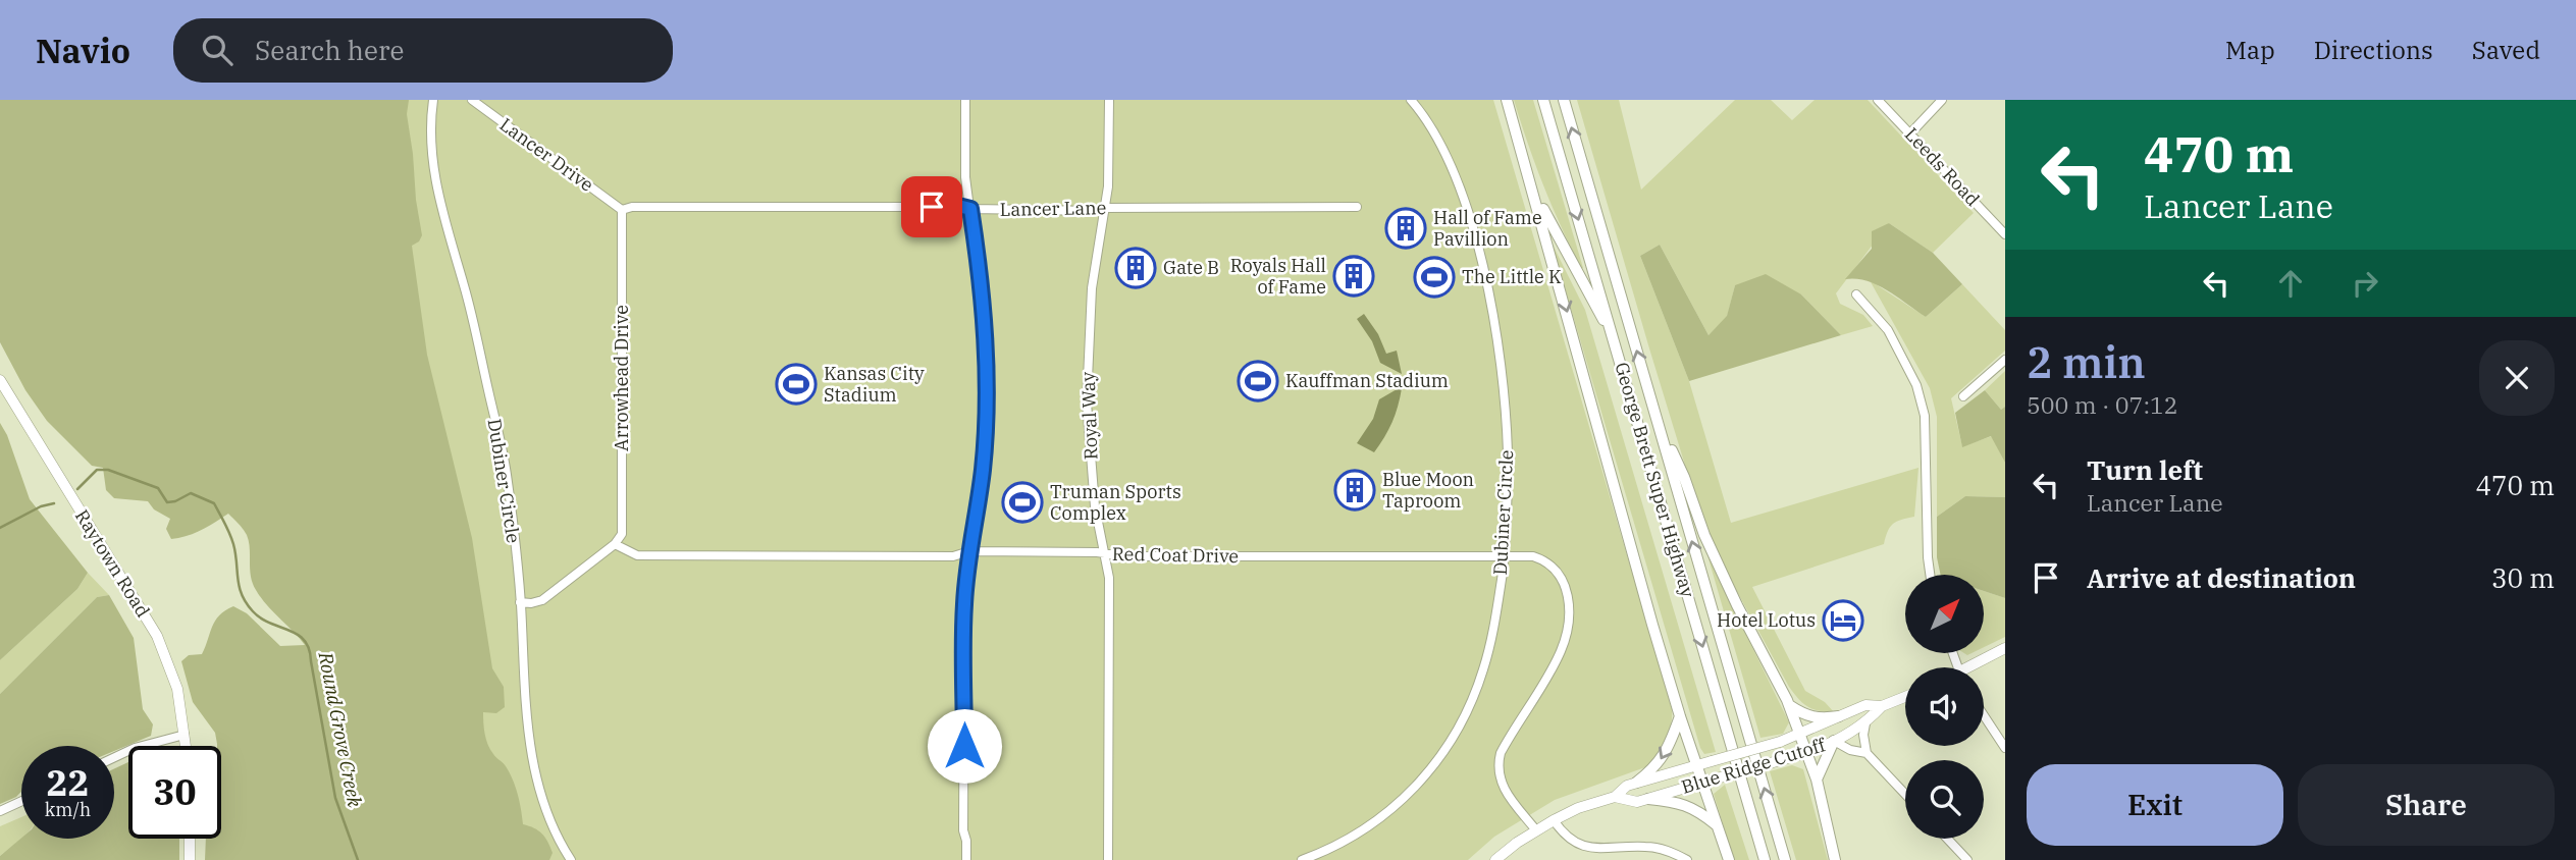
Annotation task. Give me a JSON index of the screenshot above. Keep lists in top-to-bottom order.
{
  "streets": {
    "highway": ["George Brett Super Highway"],
    "main road": ["Raytown Road", "Blue Ridge Cutoff"],
    "street": [
      "Lancer Drive",
      "Leeds Road",
      "Lancer Lane",
      "Arrowhead Drive",
      "Royal Way",
      "Dubiner Circle",
      "Red Coat Drive"
    ]
  },
  "crossings": [
    ["Lancer Drive", "Lancer Lane"],
    ["Lancer Drive", "Arrowhead Drive"],
    ["Lancer Lane", "Arrowhead Drive"],
    ["Lancer Lane", "Royal Way"],
    ["Arrowhead Drive", "Red Coat Drive"],
    ["Royal Way", "Red Coat Drive"],
    ["Red Coat Drive", "Blue Ridge Cutoff"]
  ],
  "water": ["Round Grove Creek"],
  "places": {
    "building": [
      "Hall of Fame Pavillion",
      "Gate B",
      "Royals Hall of Fame",
      "Blue Moon Taproom"
    ],
    "sports": [
      "The Little K",
      "Kauffman Stadium",
      "Kansas City Stadium",
      "Truman Sports Complex"
    ],
    "hotel": ["Hotel Lotus"]
  },
  "north": "top right",
  "page": {
    "header": "Navio",
    "search": "Search here",
    "nav": ["Map", "Directions", "Saved"],
    "turn": ["470 m", "Lancer Lane"],
    "heading": ["2 min", "500 m · 07:12"],
    "list": [
      {
        "name": "Turn left",
        "note": "Lancer Lane",
        "value": "470 m"
      },
      {
        "name": "Arrive at destination",
        "value": "30 m"
      }
    ],
    "speed": "22 km/h",
    "limit": "30",
    "buttons": ["Exit", "Share"]
  }
}
